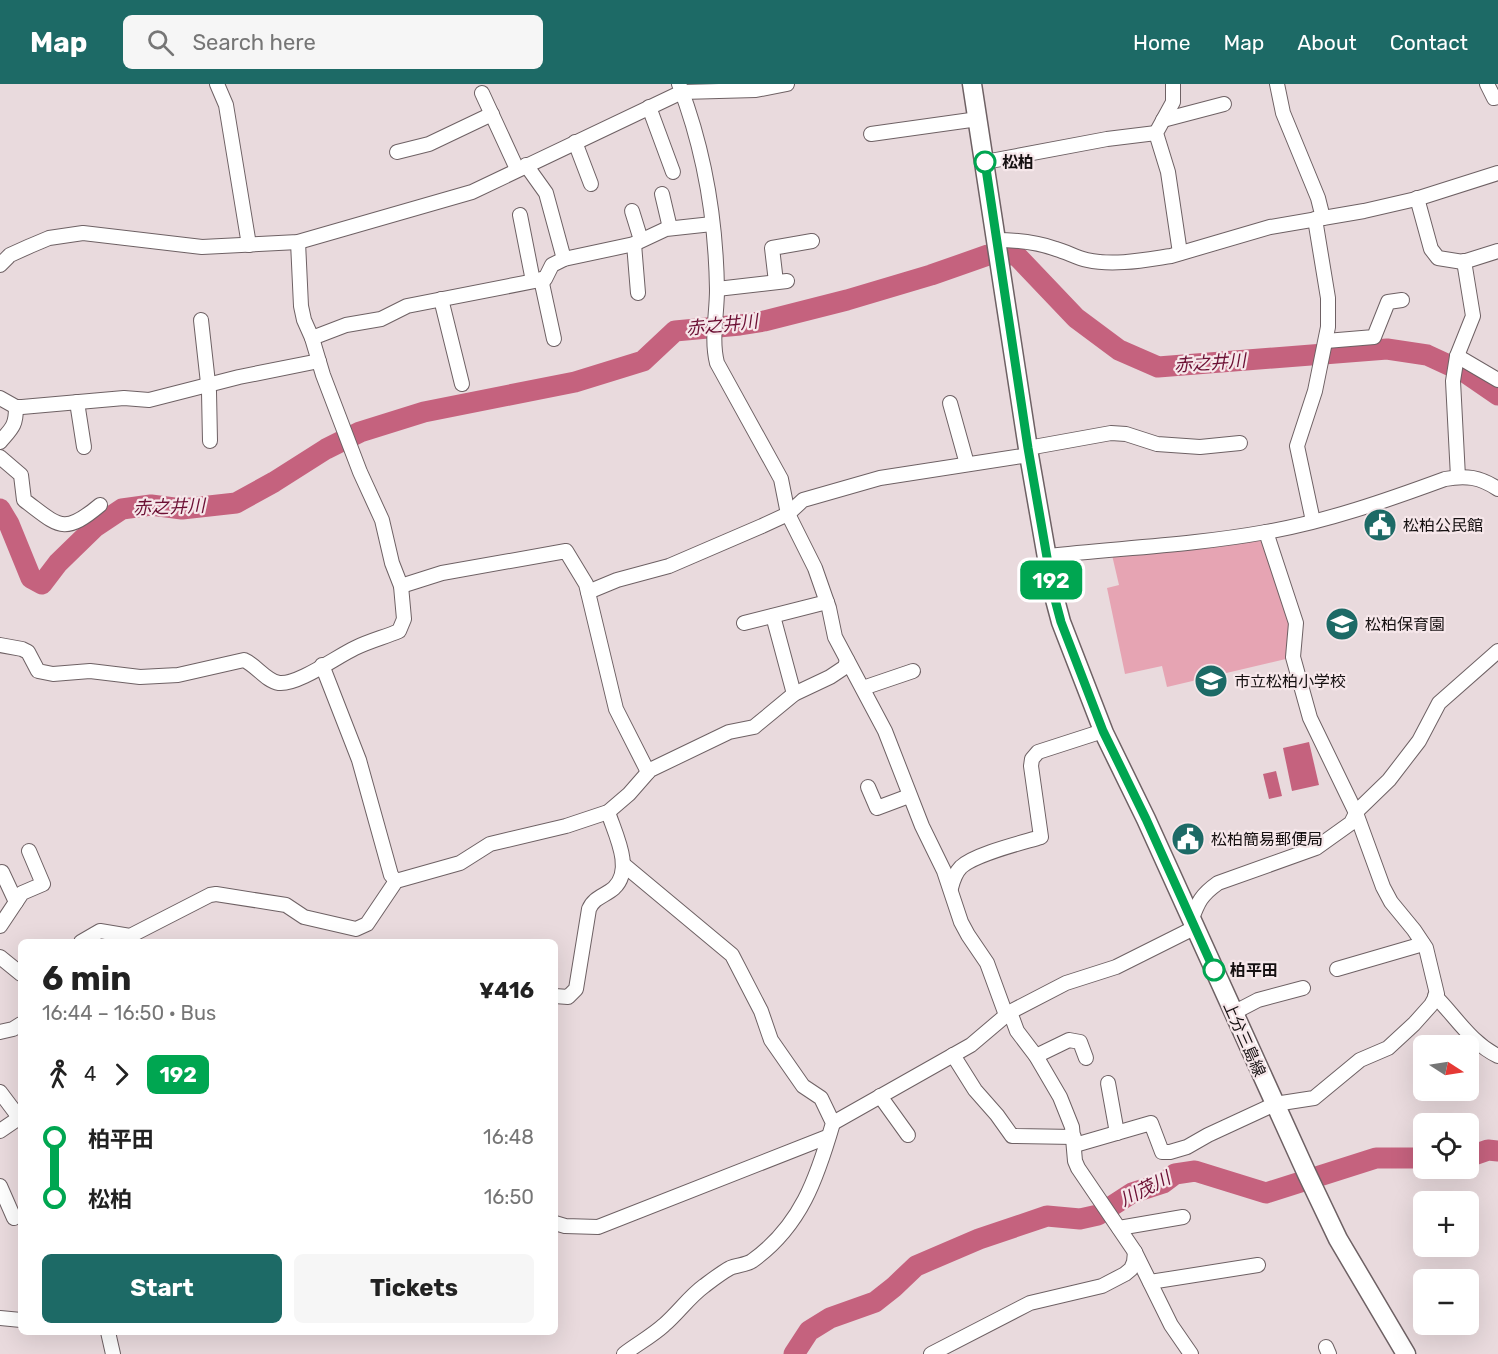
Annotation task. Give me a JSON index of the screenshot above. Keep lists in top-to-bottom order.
{
  "streets": {
    "main road": ["上分三島線"]
  },
  "water": ["赤之井川", "川茂川"],
  "places": {
    "other": ["松柏", "柏平田"],
    "public building": ["松柏公民館", "松柏簡易郵便局"],
    "school or university": ["松柏保育園", "市立松柏小学校"]
  },
  "lines": ["bus line 192"],
  "north": "right",
  "page": {
    "header": "Map",
    "search": "Search here",
    "nav": [
      "Home",
      "Map",
      "About",
      "Contact"
    ],
    "on_map": "192",
    "heading": ["6 min", "16:44 – 16:50 · Bus", "¥416"],
    "map_buttons": ["+", "−"],
    "legs": ["4", "192"],
    "list": [
      {
        "name": "柏平田",
        "value": "16:48"
      },
      {
        "name": "松柏",
        "value": "16:50"
      }
    ],
    "buttons": ["Start", "Tickets"]
  }
}
